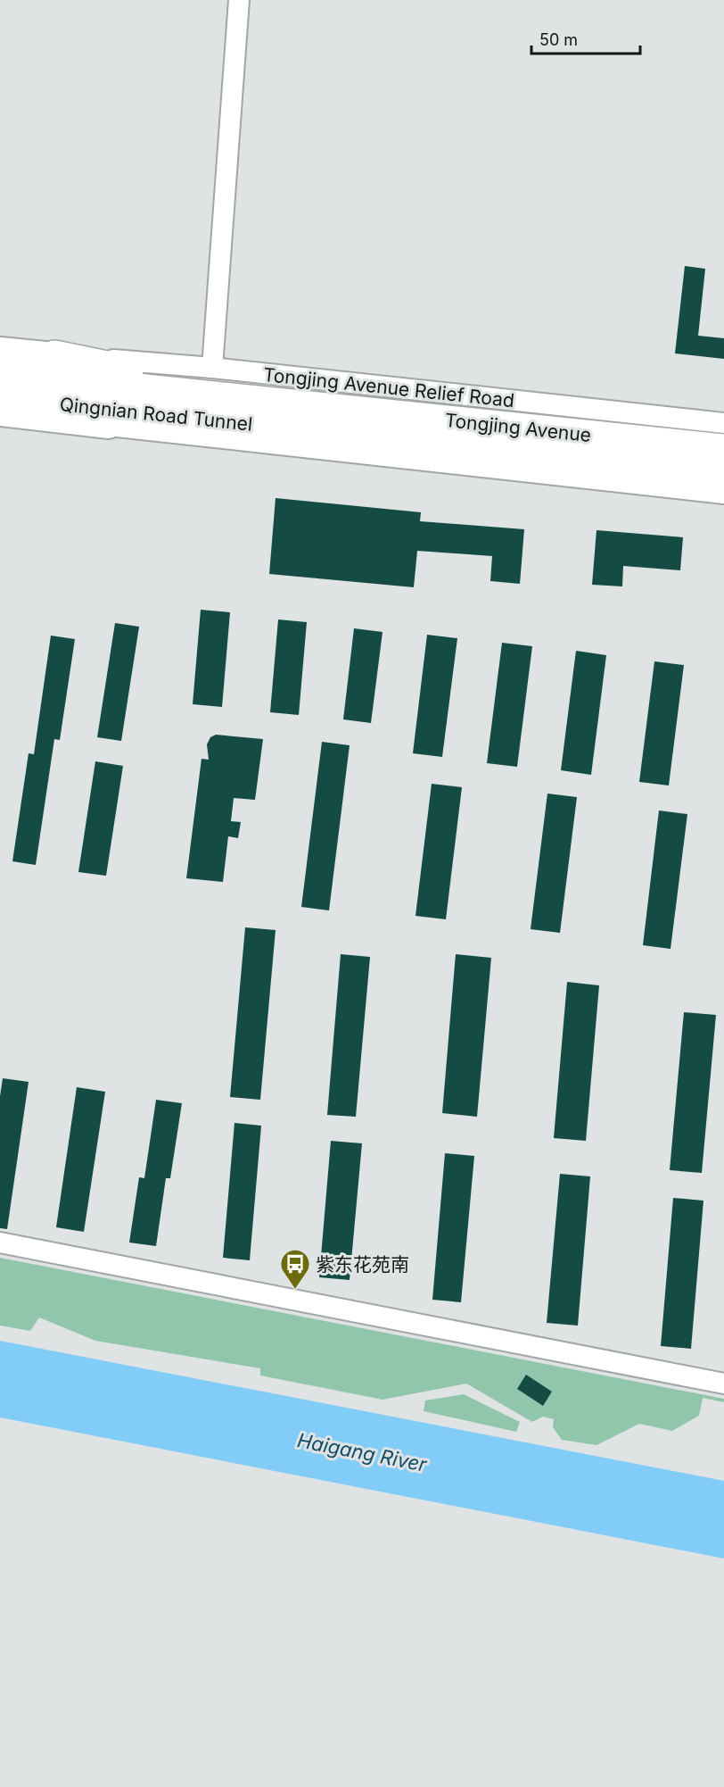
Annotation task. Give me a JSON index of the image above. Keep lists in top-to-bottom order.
{
  "streets": {
    "highway": ["Qingnian Road Tunnel", "Tongjing Avenue"],
    "street": ["Tongjing Avenue Relief Road"]
  },
  "crossings": [
    ["Qingnian Road Tunnel", "Tongjing Avenue"]
  ],
  "water": ["Haigang River"],
  "places": {
    "bus stop": ["紫东花苑南"]
  },
  "scale_bar": "50 m"
}
